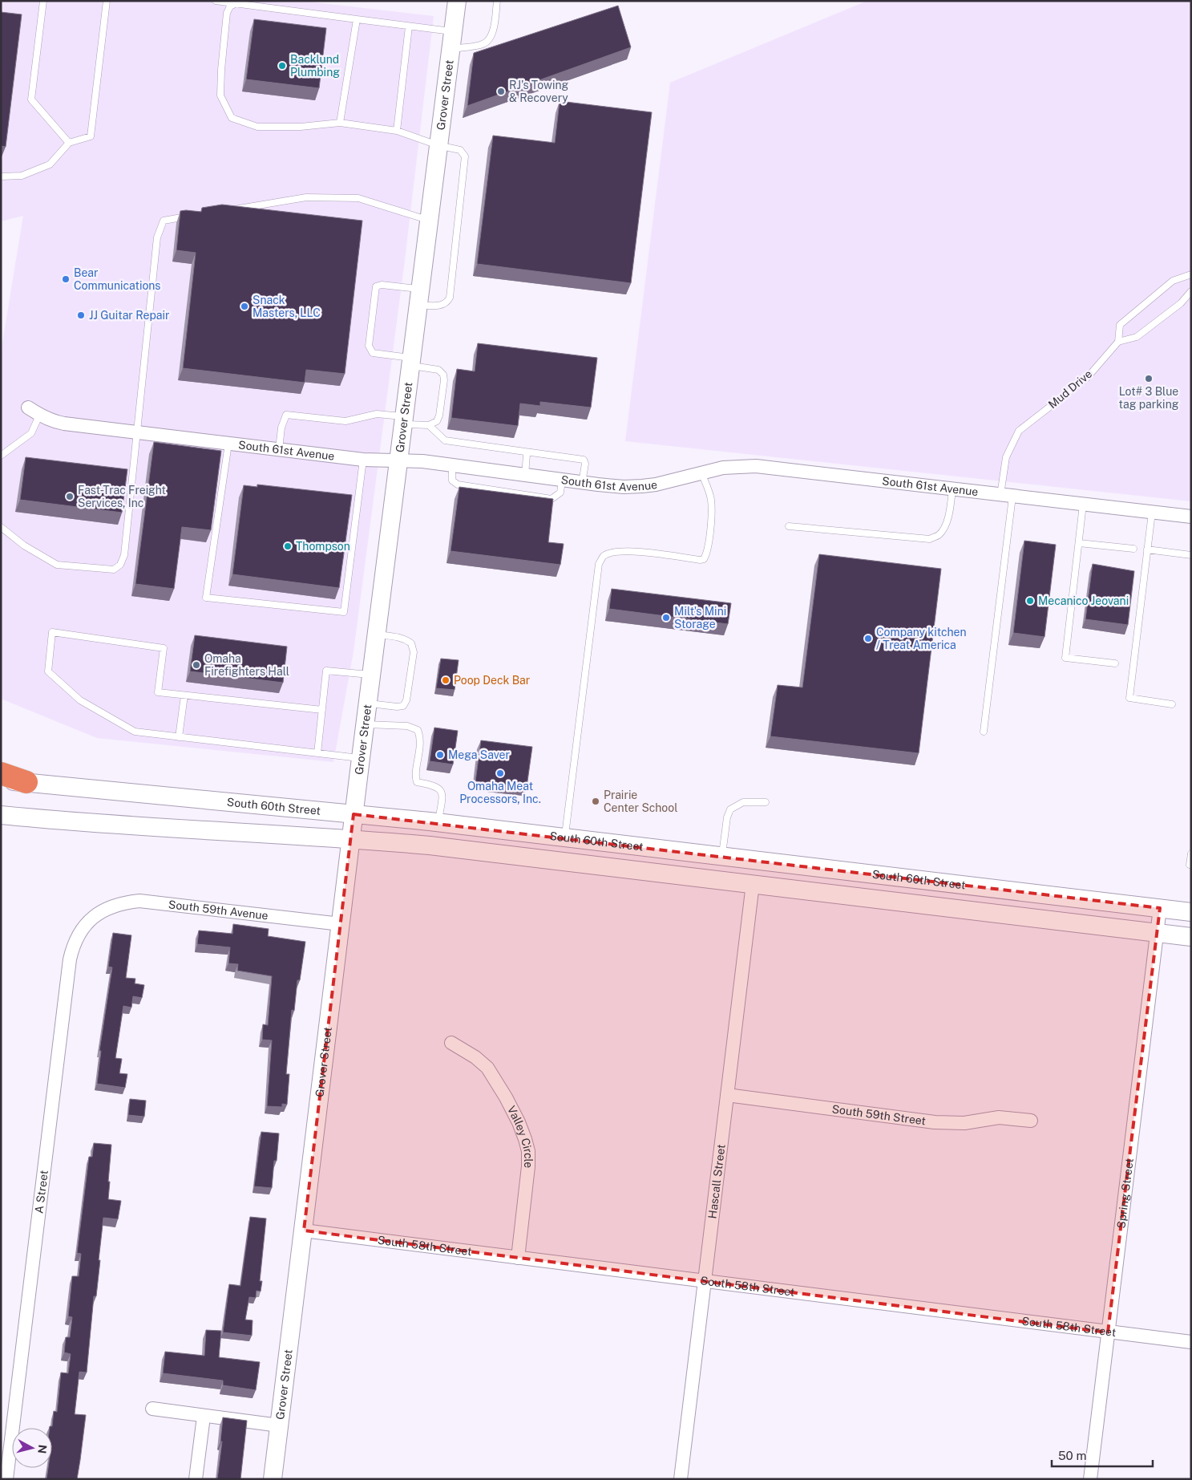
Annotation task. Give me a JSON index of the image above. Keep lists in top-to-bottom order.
{
  "streets": {
    "main road": ["Grover Street", "South 60th Street"],
    "street": [
      "South 61st Avenue",
      "South 59th Avenue",
      "South 59th Street",
      "Valley Circle",
      "Hascall Street",
      "A Street",
      "Spring Street",
      "South 58th Street"
    ],
    "lane": ["Mud Drive"]
  },
  "crossings": [
    ["Grover Street", "South 61st Avenue"],
    ["Grover Street", "South 60th Street"],
    ["Grover Street", "South 59th Avenue"],
    ["Grover Street", "South 58th Street"],
    ["Mud Drive", "South 61st Avenue"],
    ["South 60th Street", "Spring Street"],
    ["South 59th Avenue", "A Street"],
    ["South 59th Street", "Hascall Street"],
    ["Valley Circle", "South 58th Street"],
    ["Hascall Street", "South 58th Street"],
    ["Spring Street", "South 58th Street"]
  ],
  "places": [
    "Backlund Plumbing",
    "RJ's Towing & Recovery",
    "Bear Communications",
    "Snack Masters, LLC",
    "JJ Guitar Repair",
    "Lot# 3 Blue tag parking",
    "Fast-Trac Freight Services, Inc",
    "Thompson",
    "Mecanico Jeovani",
    "Milt's Mini Storage",
    "Company kitchen / Treat America",
    "Omaha Firefighters Hall",
    "Poop Deck Bar",
    "Mega Saver",
    "Omaha Meat Processors, Inc.",
    "Prairie Center School"
  ],
  "scale_bar": "50 m",
  "north": "right"
}
